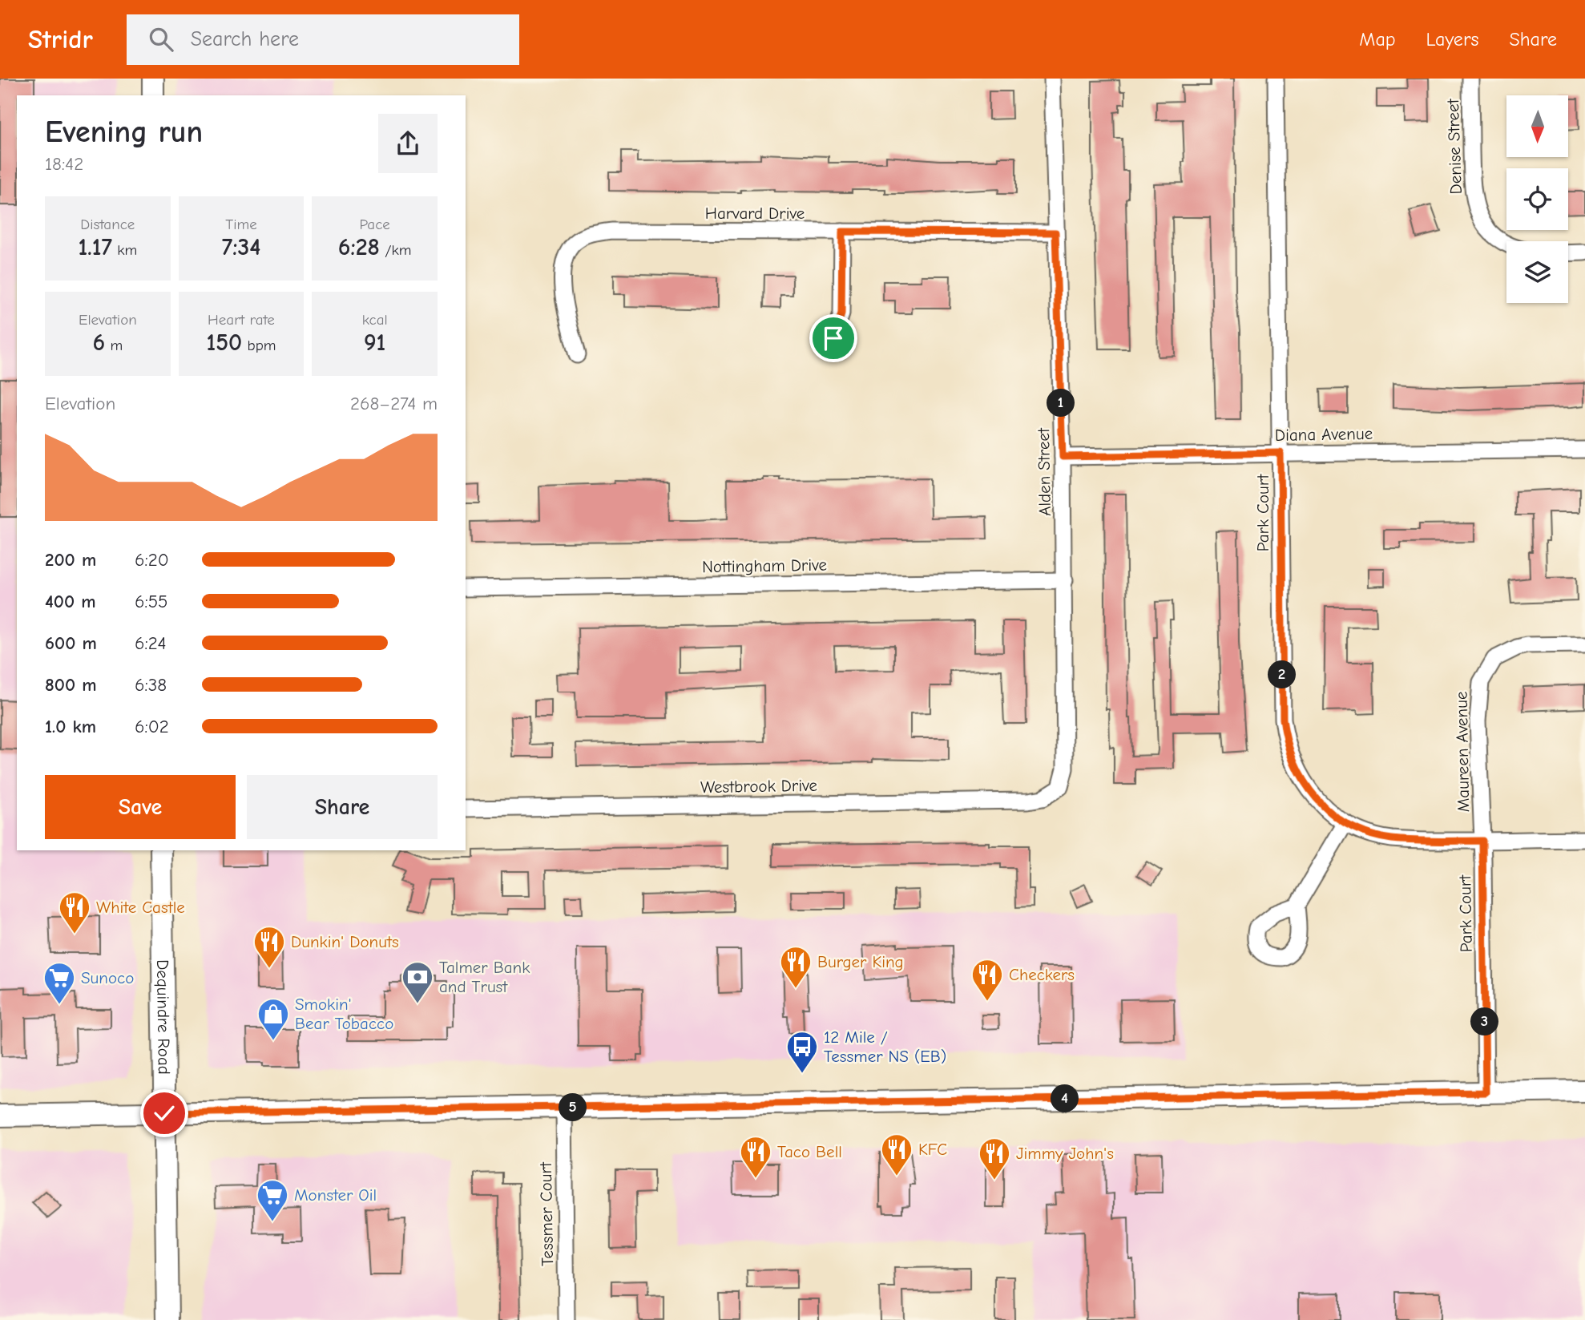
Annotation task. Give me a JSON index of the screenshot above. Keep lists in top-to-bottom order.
{
  "streets": {
    "main road": ["Dequindre Road"],
    "street": [
      "Denise Street",
      "Harvard Drive",
      "Diana Avenue",
      "Alden Street",
      "Park Court",
      "Nottingham Drive",
      "Maureen Avenue",
      "Westbrook Drive",
      "Tessmer Court"
    ]
  },
  "crossings": [
    ["Harvard Drive", "Alden Street"],
    ["Diana Avenue", "Alden Street"],
    ["Diana Avenue", "Park Court"],
    ["Alden Street", "Nottingham Drive"],
    ["Alden Street", "Westbrook Drive"],
    ["Park Court", "Maureen Avenue"]
  ],
  "places": {
    "restaurant": [
      "White Castle",
      "Dunkin' Donuts",
      "Burger King",
      "Checkers",
      "KFC",
      "Taco Bell",
      "Jimmy John's"
    ],
    "bank": ["Talmer Bank and Trust"],
    "supermarket": ["Sunoco", "Monster Oil"],
    "shop": ["Smokin' Bear Tobacco"],
    "bus stop": ["12 Mile / Tessmer NS (EB)"]
  },
  "north": "bottom",
  "page": {
    "header": "Stridr",
    "search": "Search here",
    "nav": ["Map", "Layers", "Share"],
    "heading": ["Evening run", "18:42"],
    "stats": [
      ["Distance", "1.17 km"],
      ["Time", "7:34"],
      ["Pace", "6:28 /km"],
      ["Elevation", "6 m"],
      ["Heart rate", "150 bpm"],
      ["kcal", "91"]
    ],
    "chart": ["Elevation", "268–274 m"],
    "pins": [
      "1",
      "2",
      "3",
      "4",
      "5"
    ],
    "list": [
      {
        "name": "200 m",
        "note": "6:20"
      },
      {
        "name": "400 m",
        "note": "6:55"
      },
      {
        "name": "600 m",
        "note": "6:24"
      },
      {
        "name": "800 m",
        "note": "6:38"
      },
      {
        "name": "1.0 km",
        "note": "6:02"
      }
    ],
    "buttons": ["Save", "Share"]
  }
}
